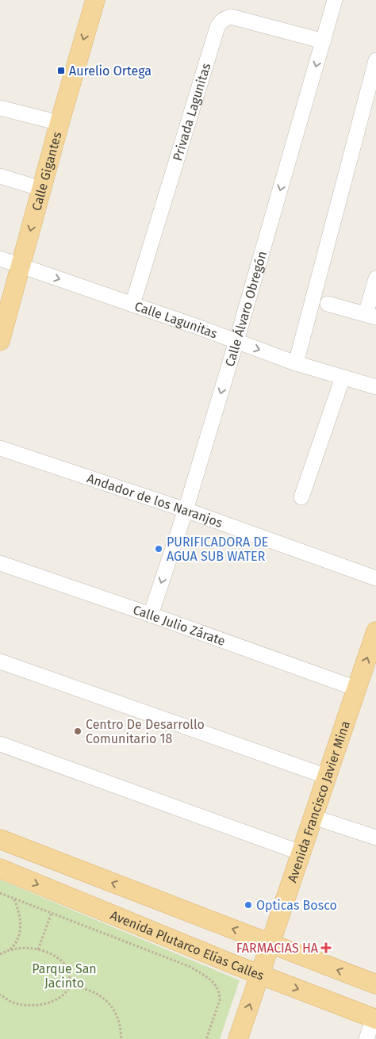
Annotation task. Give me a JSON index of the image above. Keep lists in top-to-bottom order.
{
  "streets": {
    "main road": ["Calle Gigantes", "Avenida Francisco Javier Mina", "Avenida Plutarco Elías Calles"],
    "street": [
      "Privada Lagunitas",
      "Calle Álvaro Obregón",
      "Calle Lagunitas",
      "Andador de los Naranjos",
      "Calle Julio Zárate"
    ]
  },
  "crossings": [
    ["Privada Lagunitas", "Calle Álvaro Obregón"],
    ["Privada Lagunitas", "Calle Lagunitas"],
    ["Calle Gigantes", "Calle Lagunitas"],
    ["Calle Álvaro Obregón", "Calle Lagunitas"],
    ["Calle Álvaro Obregón", "Andador de los Naranjos"],
    ["Calle Álvaro Obregón", "Calle Julio Zárate"],
    ["Calle Julio Zárate", "Avenida Francisco Javier Mina"],
    ["Avenida Francisco Javier Mina", "Avenida Plutarco Elías Calles"]
  ],
  "one_way": ["Calle Gigantes", "Calle Lagunitas"],
  "parks": ["Parque San Jacinto"],
  "places": {
    "transit": ["Aurelio Ortega"],
    "other": ["PURIFICADORA DE AGUA SUB WATER", "Centro De Desarrollo Comunitario 18", "Opticas Bosco"],
    "health": ["FARMACIAS HA"]
  }
}
